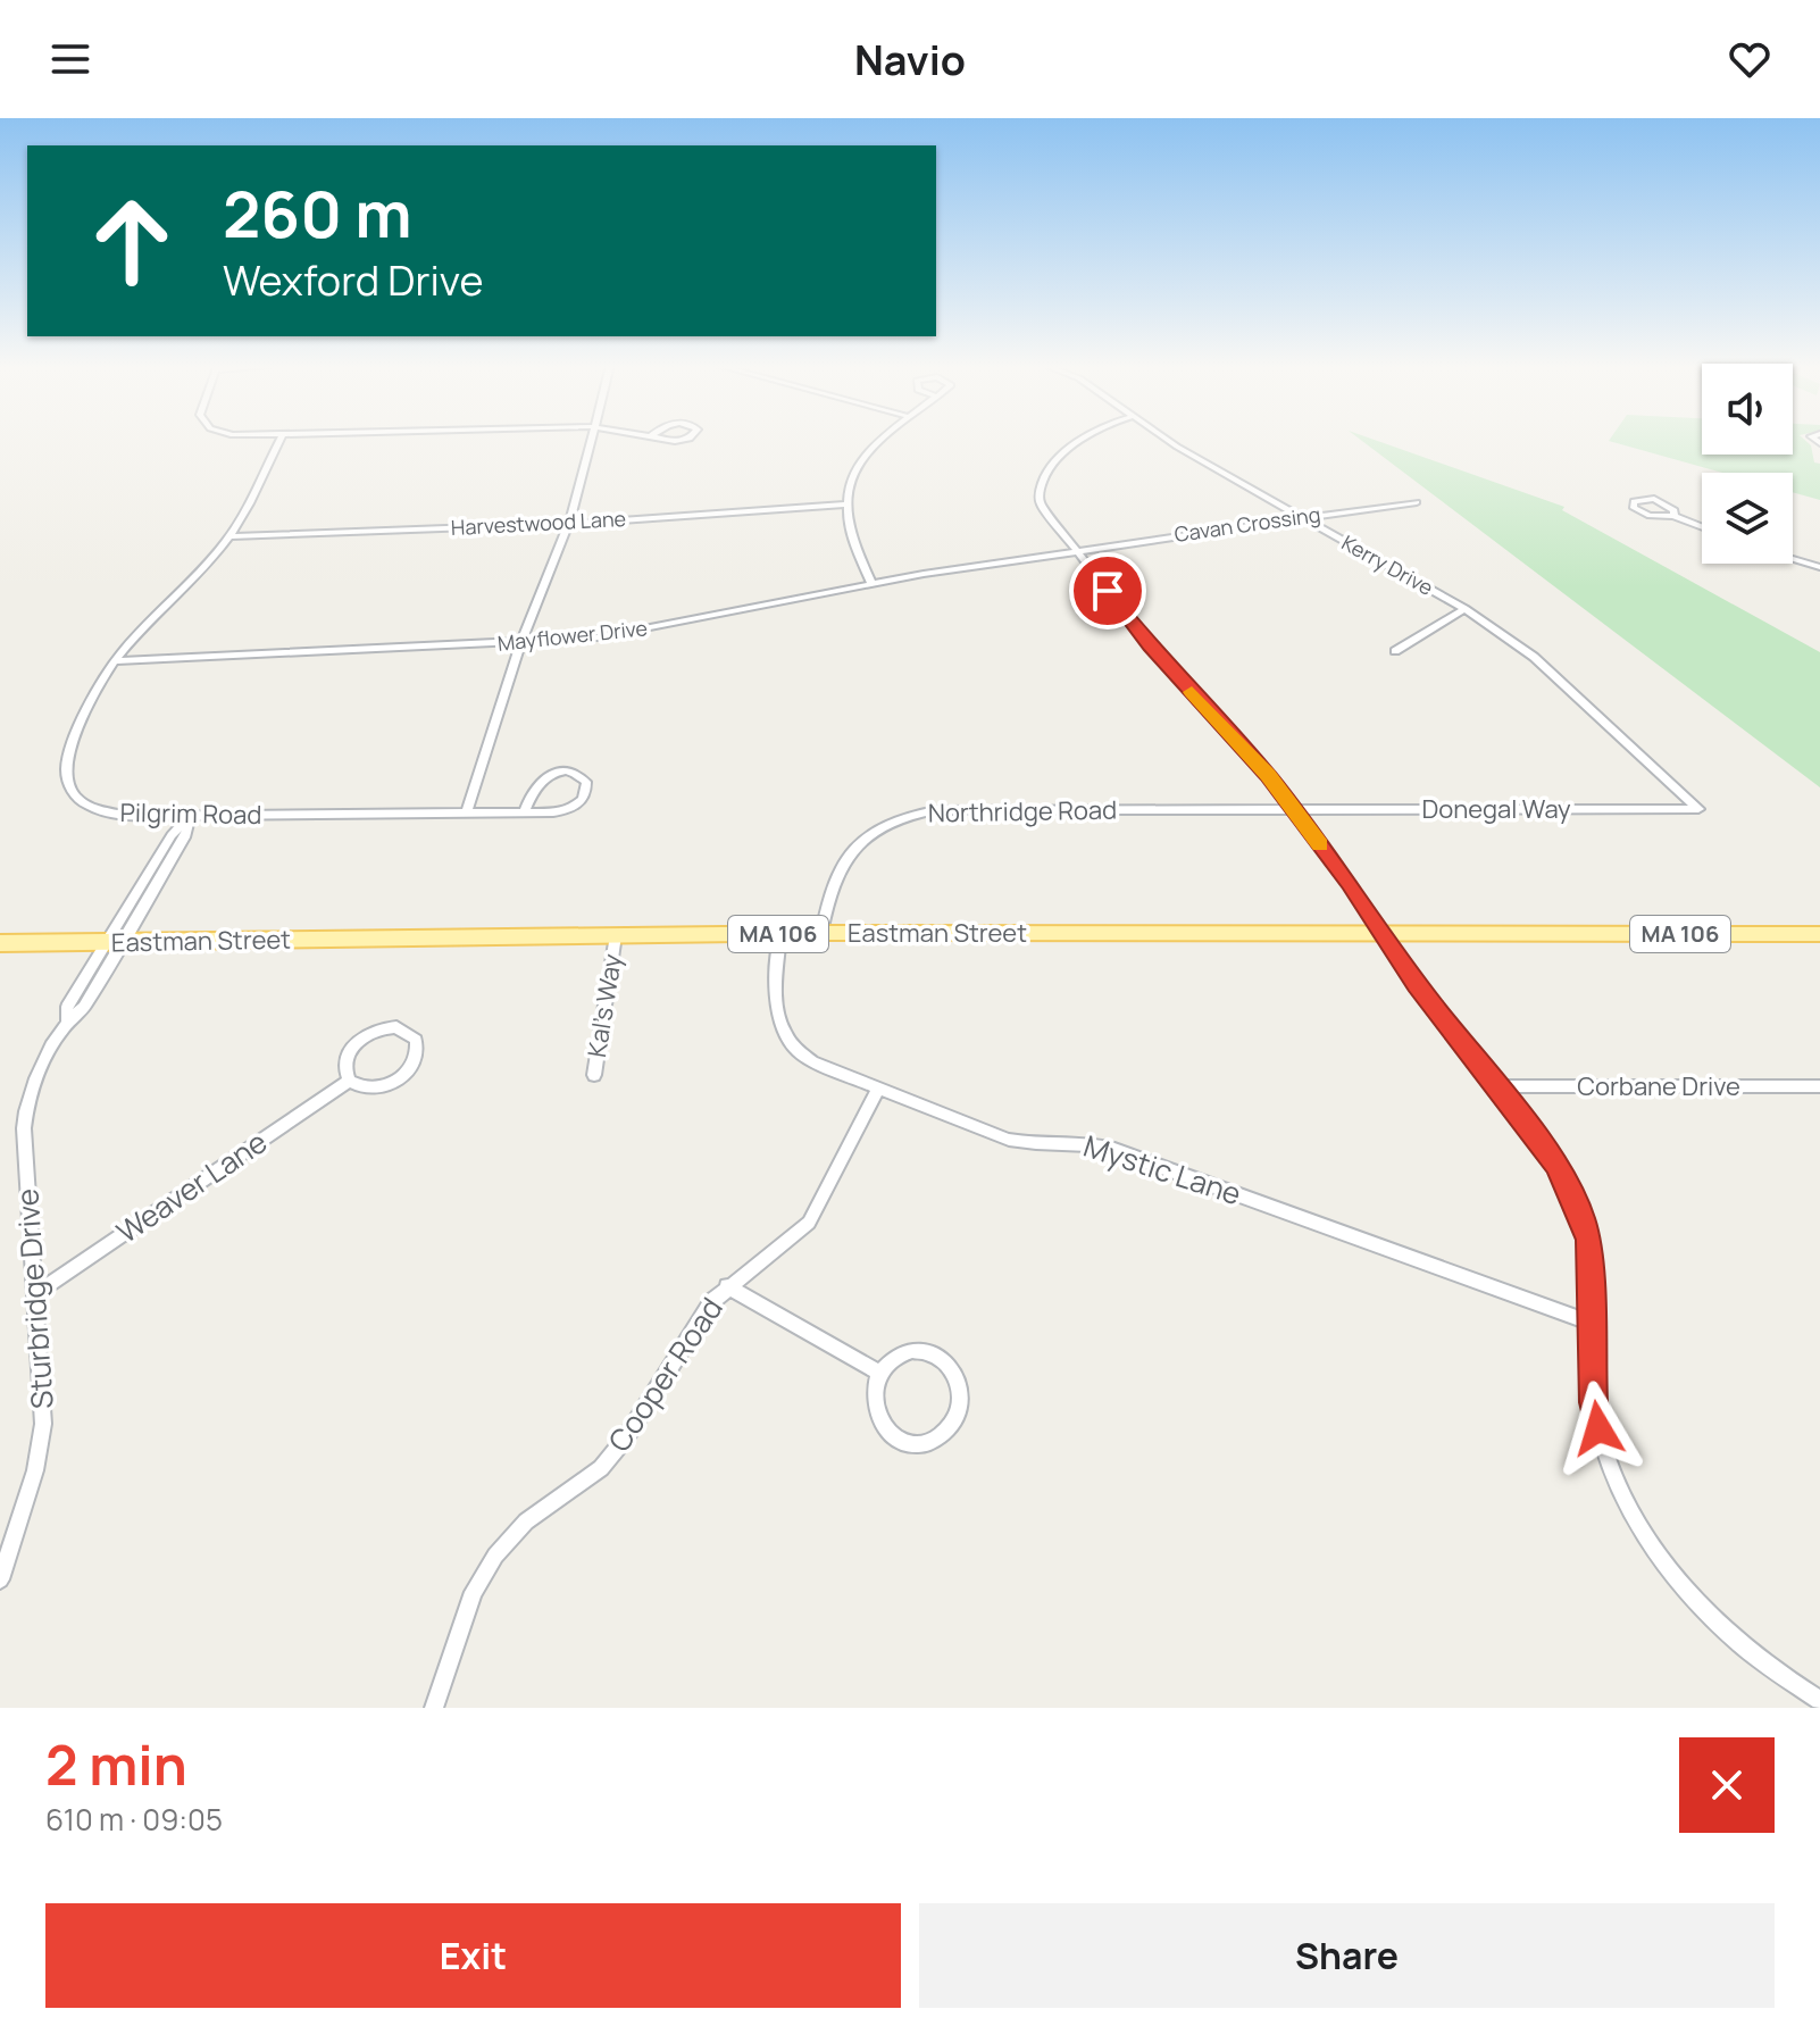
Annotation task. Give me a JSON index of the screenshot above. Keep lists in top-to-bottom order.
{
  "streets": {
    "main road": ["Eastman Street", "MA 106"],
    "street": [
      "Harvestwood Lane",
      "Cavan Crossing",
      "Kerry Drive",
      "Mayflower Drive",
      "Donegal Way",
      "Northridge Road",
      "Pilgrim Road",
      "Kal's Way",
      "Corbane Drive",
      "Mystic Lane",
      "Weaver Lane",
      "Sturbridge Drive",
      "Cooper Road"
    ]
  },
  "crossings": [
    ["Harvestwood Lane", "Pilgrim Road"],
    ["Cavan Crossing", "Kerry Drive"],
    ["Cavan Crossing", "Mayflower Drive"],
    ["Kerry Drive", "Donegal Way"],
    ["Mayflower Drive", "Pilgrim Road"],
    ["Donegal Way", "Northridge Road"],
    ["Northridge Road", "Eastman Street"],
    ["Pilgrim Road", "Sturbridge Drive"],
    ["Eastman Street", "Kal's Way"],
    ["Eastman Street", "Mystic Lane"],
    ["Eastman Street", "Sturbridge Drive"],
    ["Mystic Lane", "Cooper Road"],
    ["Weaver Lane", "Sturbridge Drive"]
  ],
  "page": {
    "header": "Navio",
    "turn": ["260 m", "Wexford Drive"],
    "heading": ["2 min", "610 m · 09:05"],
    "buttons": ["Exit", "Share"]
  }
}
